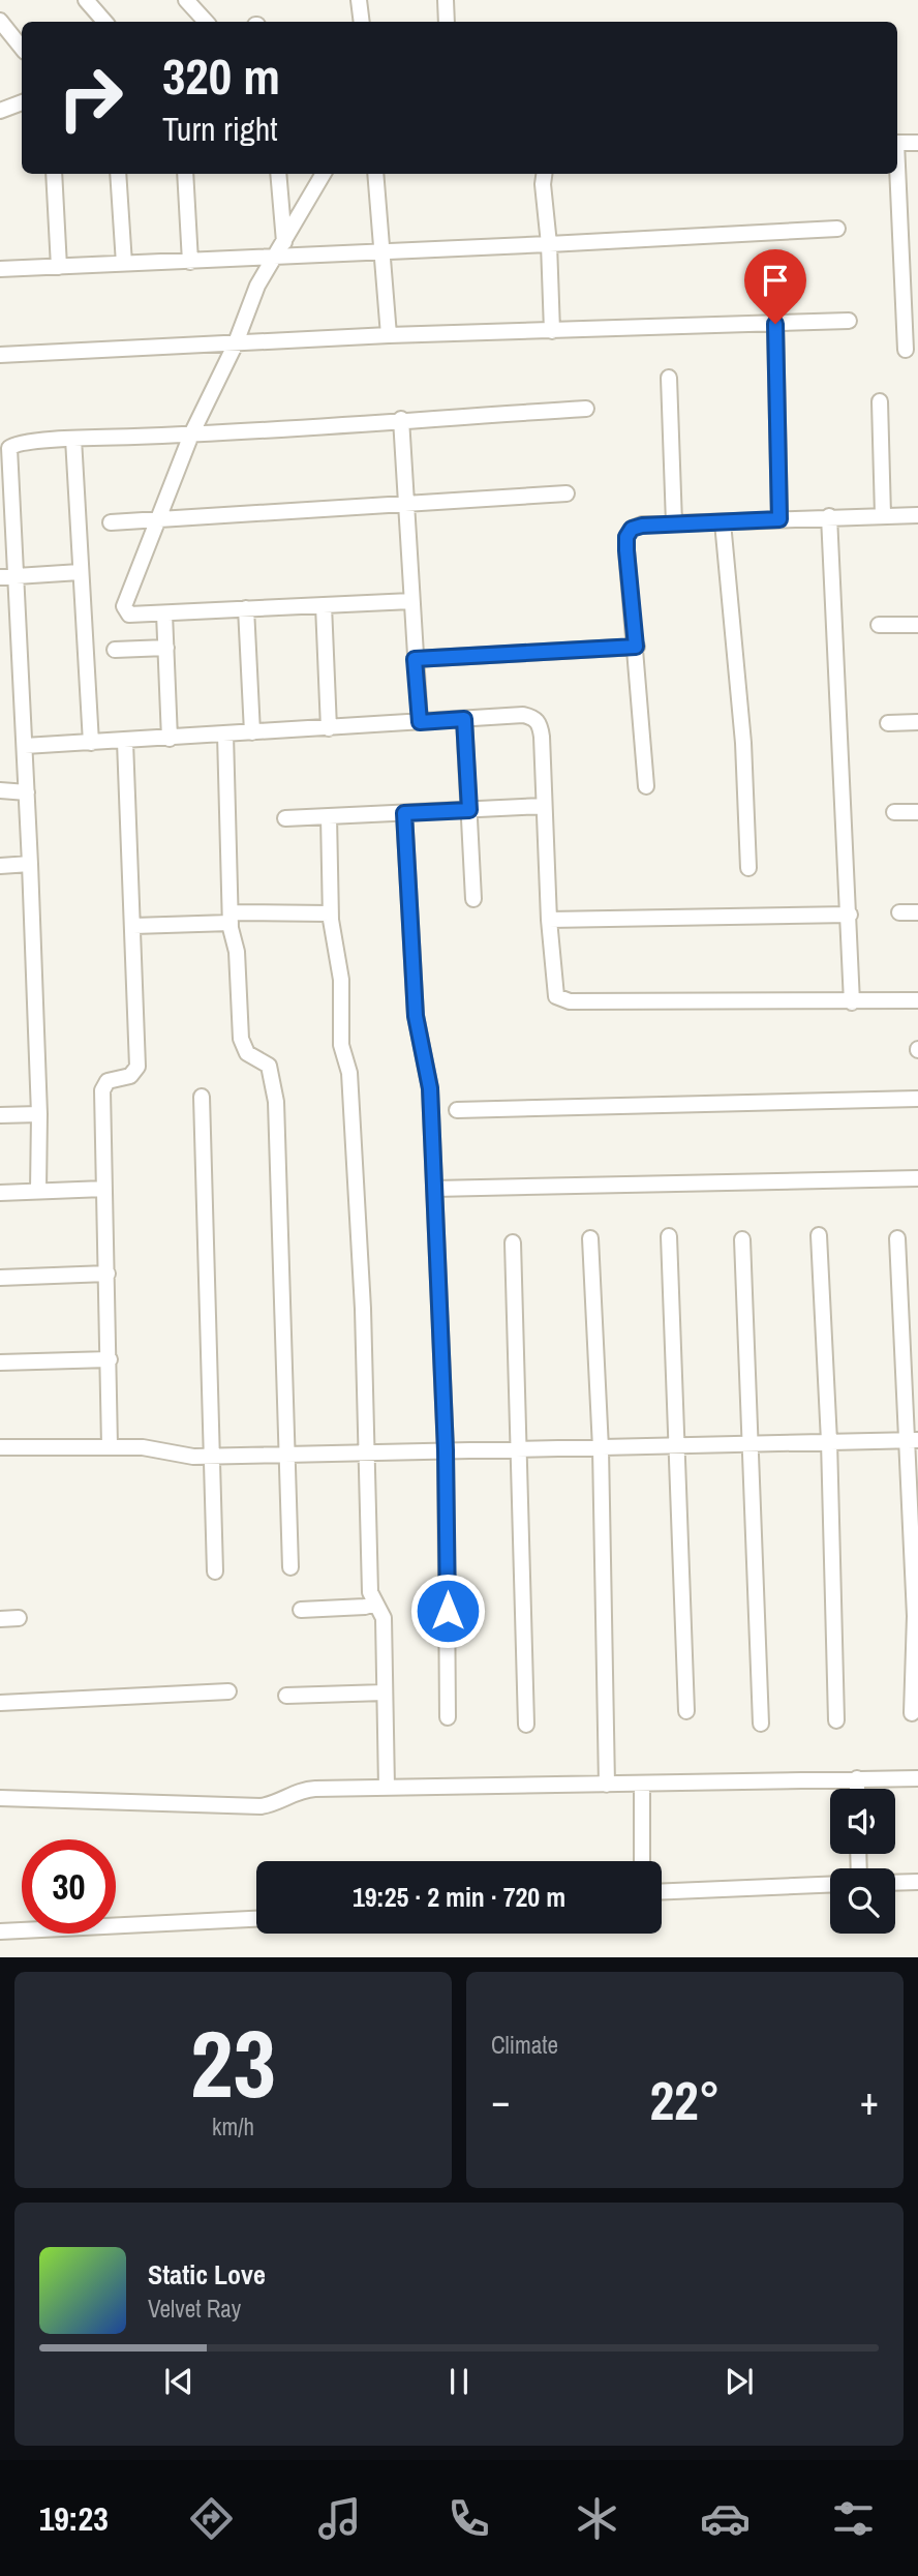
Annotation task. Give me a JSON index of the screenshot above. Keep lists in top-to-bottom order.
{
  "page": {
    "turn": ["320 m", "Turn right"],
    "limit": "30",
    "trip": "19:25 · 2 min · 720 m",
    "tile": [
      ["23", "km/h"],
      "Climate"
    ],
    "heat": ["−", "22°", "+"],
    "song": ["Static Love", "Velvet Ray"],
    "tabs": "19:23"
  }
}
